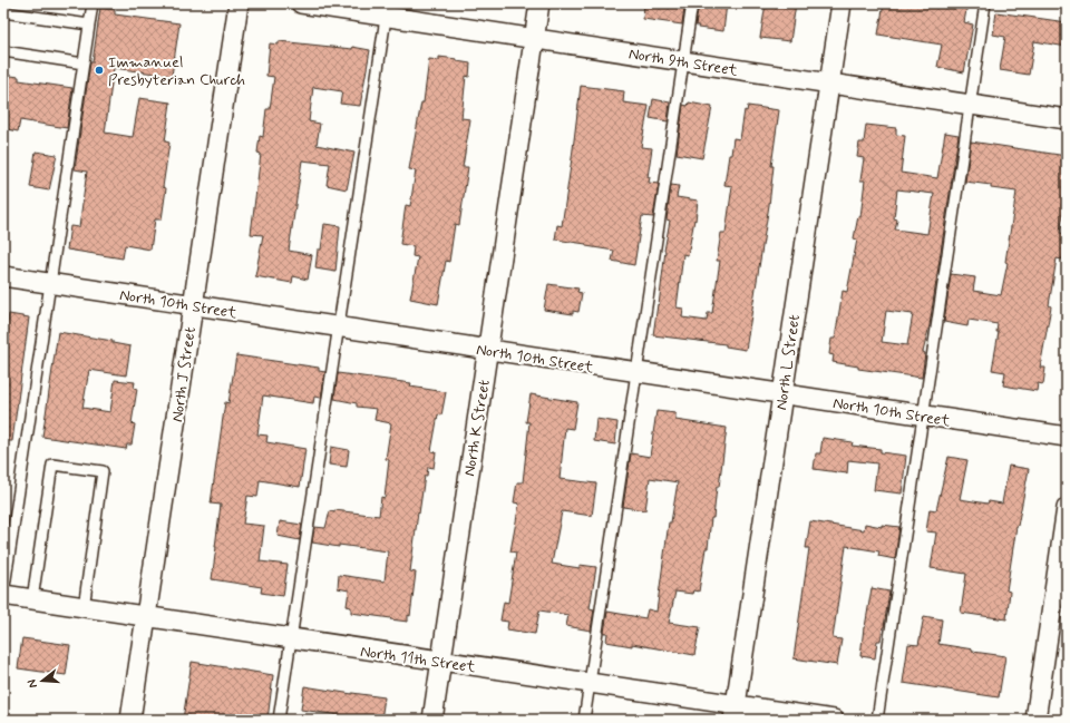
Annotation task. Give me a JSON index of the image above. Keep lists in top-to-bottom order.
{
  "streets": {
    "street": [
      "North 9th Street",
      "North 10th Street",
      "North L Street",
      "North J Street",
      "North K Street",
      "North 11th Street"
    ]
  },
  "crossings": [
    ["North 9th Street", "North L Street"],
    ["North 9th Street", "North K Street"],
    ["North 10th Street", "North L Street"],
    ["North 10th Street", "North J Street"],
    ["North 10th Street", "North K Street"],
    ["North L Street", "North 11th Street"],
    ["North J Street", "North 11th Street"],
    ["North K Street", "North 11th Street"]
  ],
  "places": ["Immanuel Presbyterian Church"],
  "north": "left"
}
